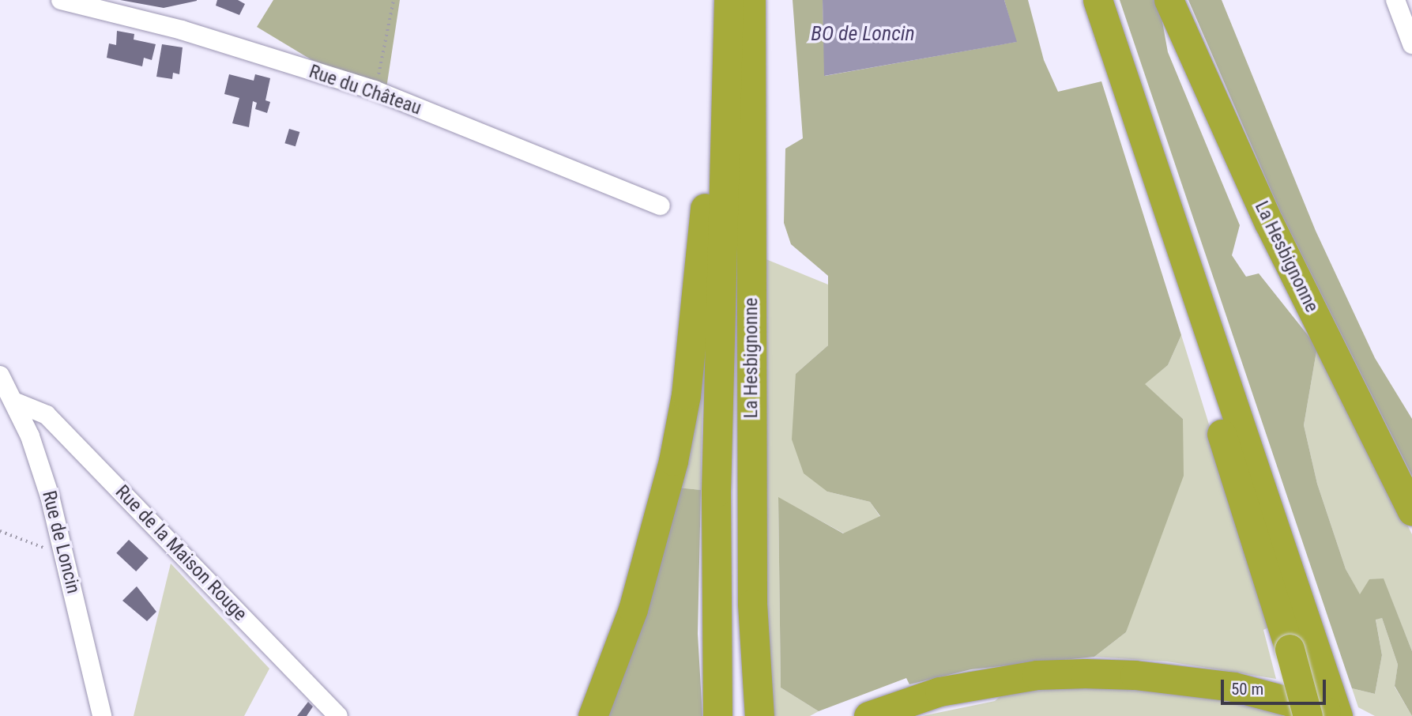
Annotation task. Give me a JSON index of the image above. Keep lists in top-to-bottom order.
{
  "streets": {
    "highway": ["La Hesbignonne"],
    "street": ["Rue du Château", "Rue de Loncin", "Rue de la Maison Rouge"]
  },
  "crossings": [
    ["Rue de Loncin", "Rue de la Maison Rouge"]
  ],
  "water": ["BO de Loncin"],
  "scale_bar": "50 m"
}
